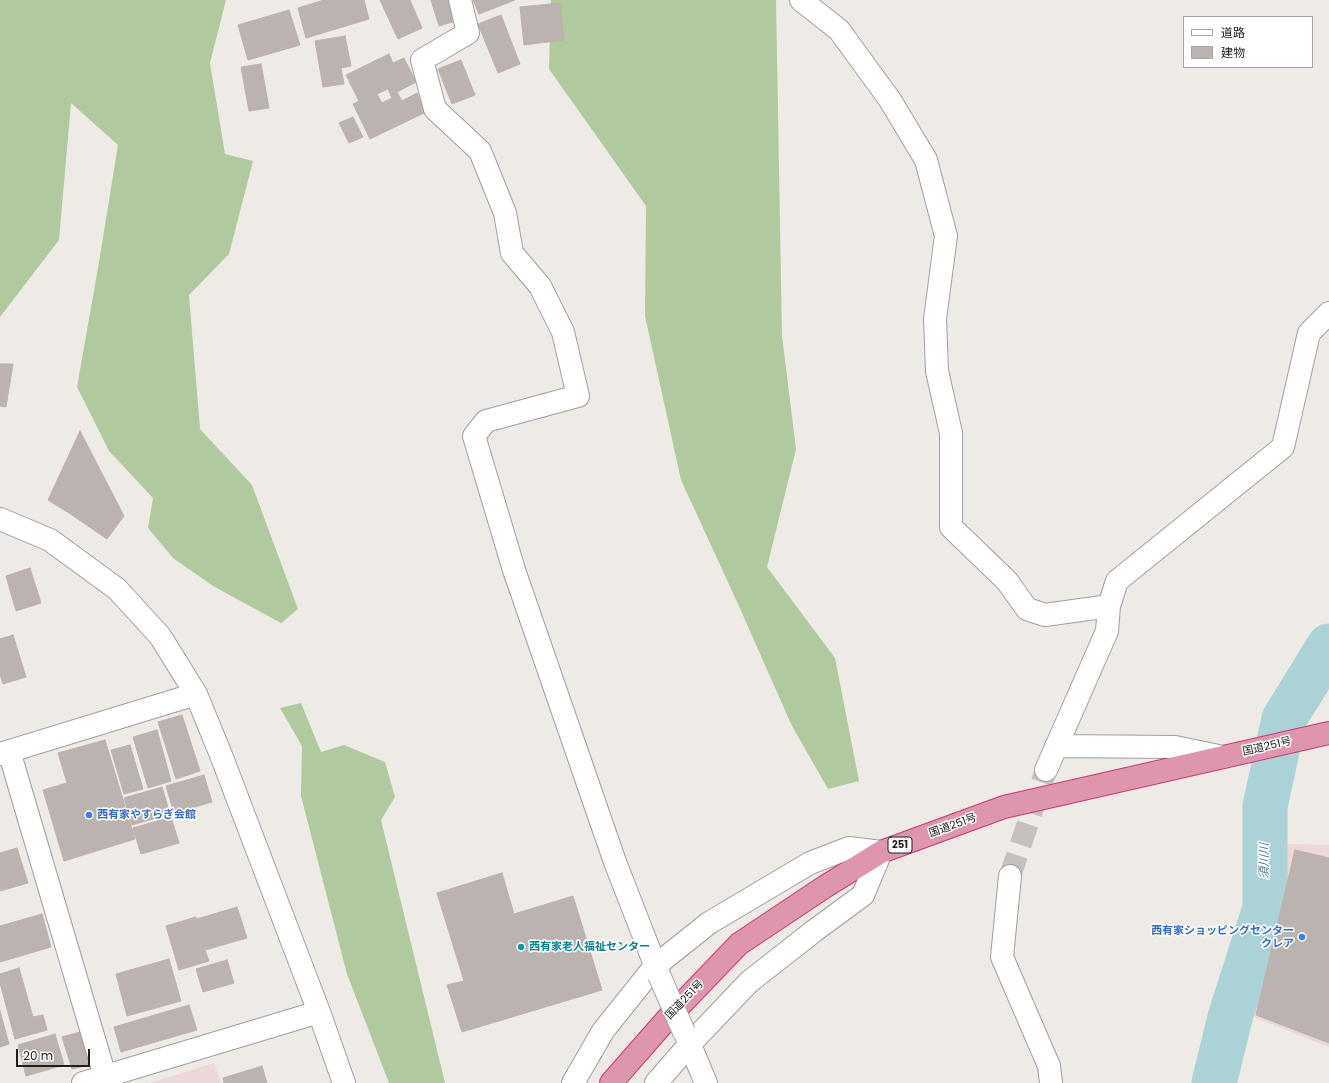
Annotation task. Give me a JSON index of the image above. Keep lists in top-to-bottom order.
{
  "streets": {
    "highway": ["国道251号", "251"]
  },
  "water": ["須川川"],
  "places": ["西有家やすらぎ会館", "西有家ショッピングセンター クレア", "西有家老人福祉センター"],
  "legend": ["道路", "建物"],
  "scale_bar": "20 m"
}
